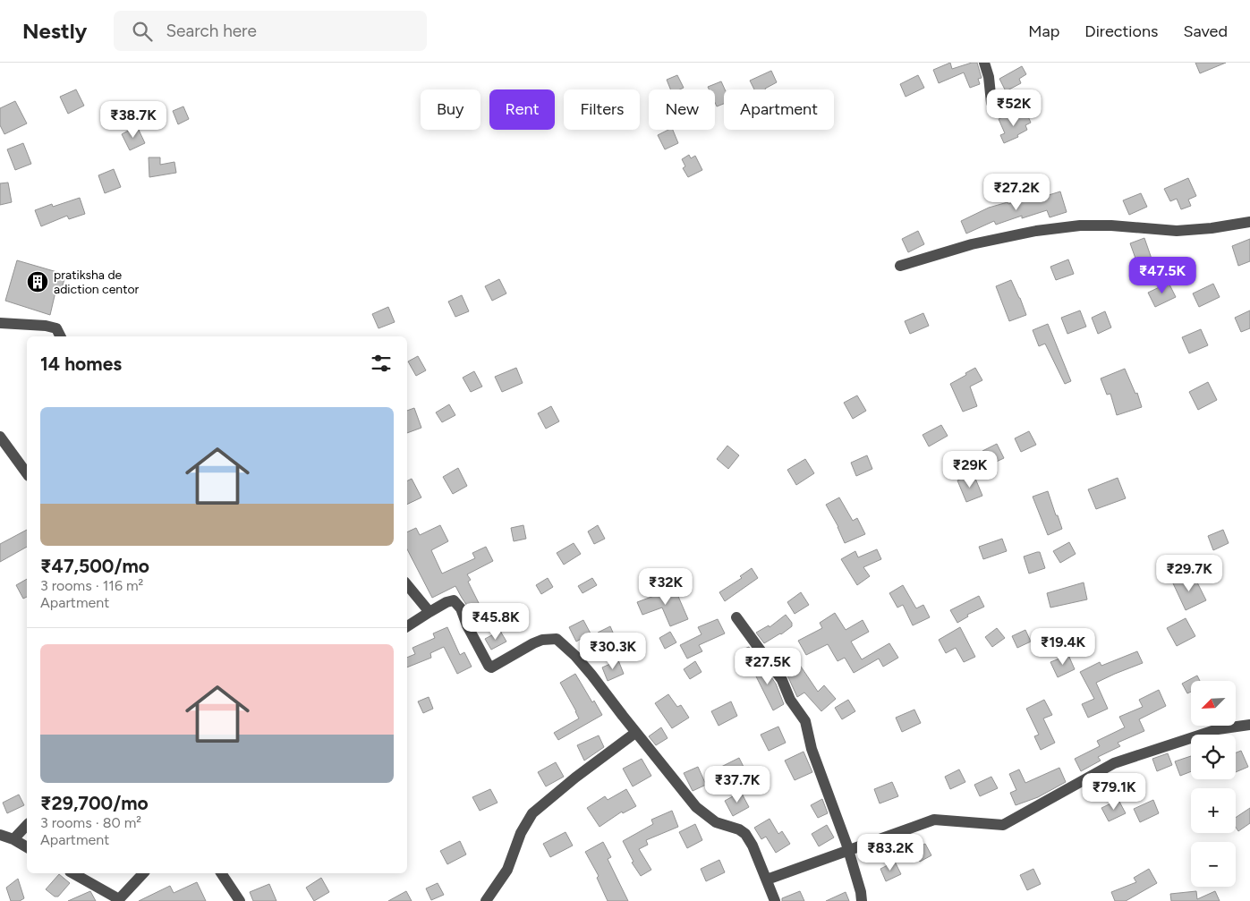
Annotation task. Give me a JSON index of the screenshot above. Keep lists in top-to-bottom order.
{
  "places": {
    "building": ["pratiksha de adiction centor"]
  },
  "north": "bottom left",
  "page": {
    "header": "Nestly",
    "search": "Search here",
    "nav": ["Map", "Directions", "Saved"],
    "price": [
      "₹52K",
      "₹38.7K",
      "₹27.2K",
      "₹47.5K",
      "₹29K",
      "₹29.7K",
      "₹32K",
      "₹45.8K",
      "₹19.4K",
      "₹30.3K",
      "₹27.5K",
      "₹37.7K",
      "₹79.1K",
      "₹83.2K"
    ],
    "chip": [
      "Buy",
      "Rent",
      "Filters",
      "New",
      "Apartment"
    ],
    "heading": "14 homes",
    "list": [
      {
        "name": "₹47,500/mo",
        "note": "3 rooms · 116 m² · Apartment"
      },
      {
        "name": "₹29,700/mo",
        "note": "3 rooms · 80 m² · Apartment"
      }
    ],
    "map_buttons": ["+", "−"]
  }
}
